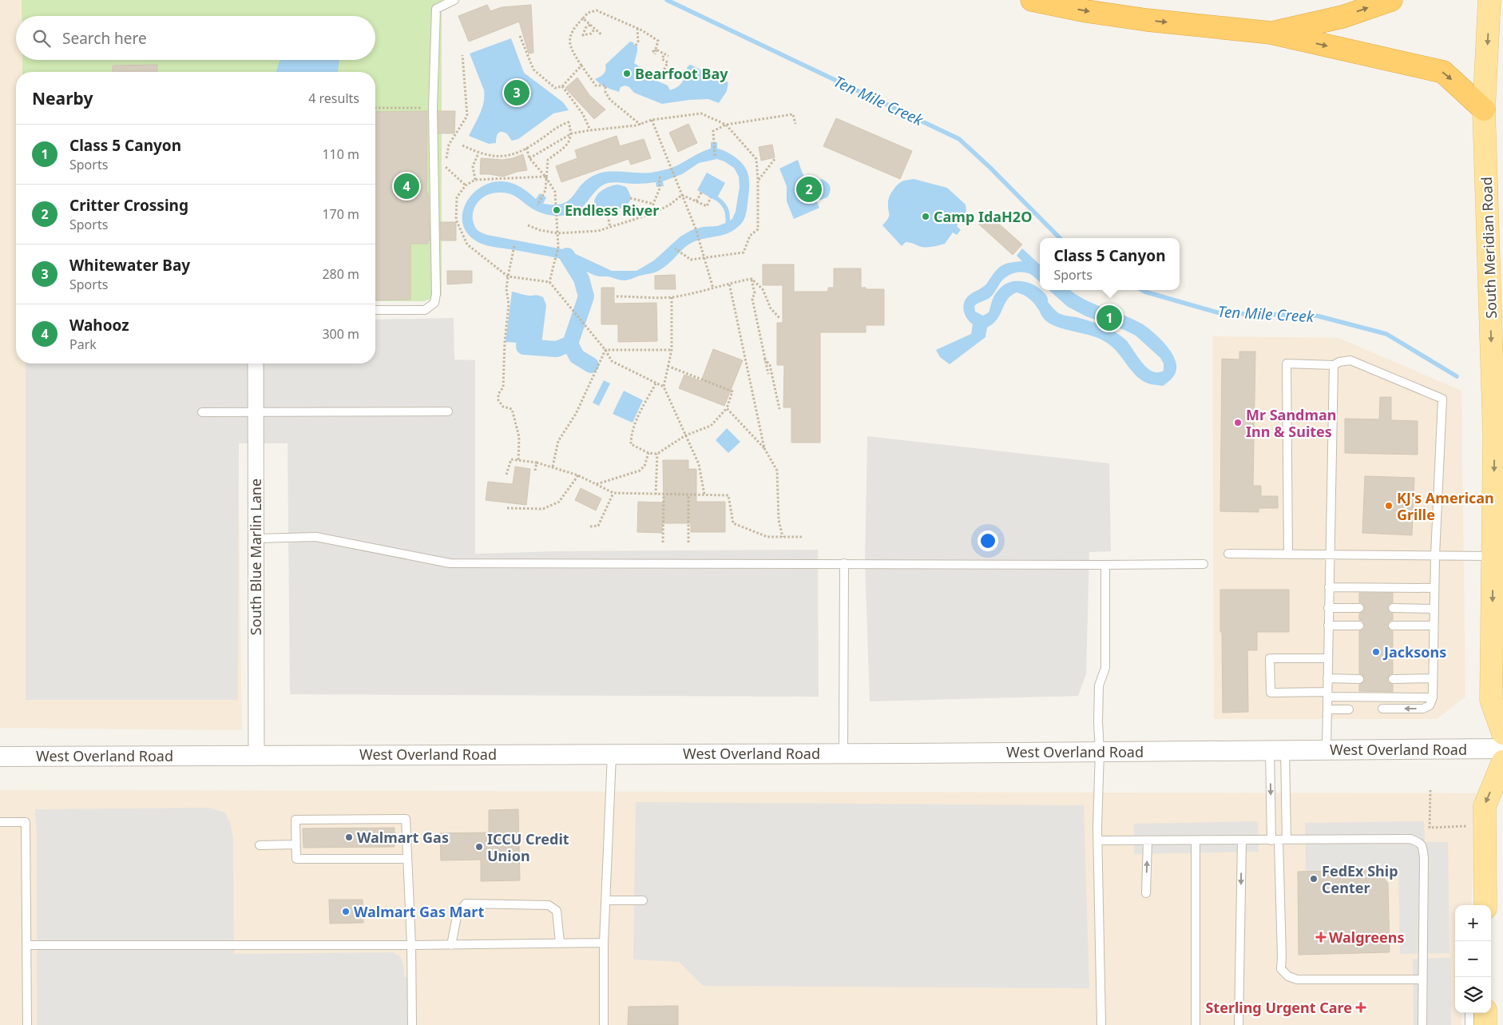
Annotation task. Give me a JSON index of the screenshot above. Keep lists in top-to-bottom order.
{
  "streets": {
    "main road": ["South Meridian Road"],
    "street": ["South Blue Marlin Lane", "West Overland Road"]
  },
  "crossings": [
    ["South Blue Marlin Lane", "West Overland Road"]
  ],
  "one_way": ["South Meridian Road"],
  "water": ["Ten Mile Creek"],
  "places": {
    "other": [
      "Bearfoot Bay",
      "Endless River",
      "Camp IdaH2O",
      "Mr Sandman Inn & Suites",
      "KJ's American Grille",
      "Jacksons",
      "Walmart Gas",
      "ICCU Credit Union",
      "FedEx Ship Center",
      "Walmart Gas Mart"
    ],
    "health": ["Walgreens", "Sterling Urgent Care"]
  },
  "page": {
    "search": "Search here",
    "heading": ["Nearby", "4 results"],
    "pins": [
      "3",
      "4",
      "2",
      "1"
    ],
    "list": [
      {
        "mark": "1",
        "name": "Class 5 Canyon",
        "note": "Sports",
        "value": "110 m"
      },
      {
        "mark": "2",
        "name": "Critter Crossing",
        "note": "Sports",
        "value": "170 m"
      },
      {
        "mark": "3",
        "name": "Whitewater Bay",
        "note": "Sports",
        "value": "280 m"
      },
      {
        "mark": "4",
        "name": "Wahooz",
        "note": "Park",
        "value": "300 m"
      }
    ],
    "popup": ["Class 5 Canyon", "Sports"],
    "map_buttons": ["+", "−"]
  }
}
